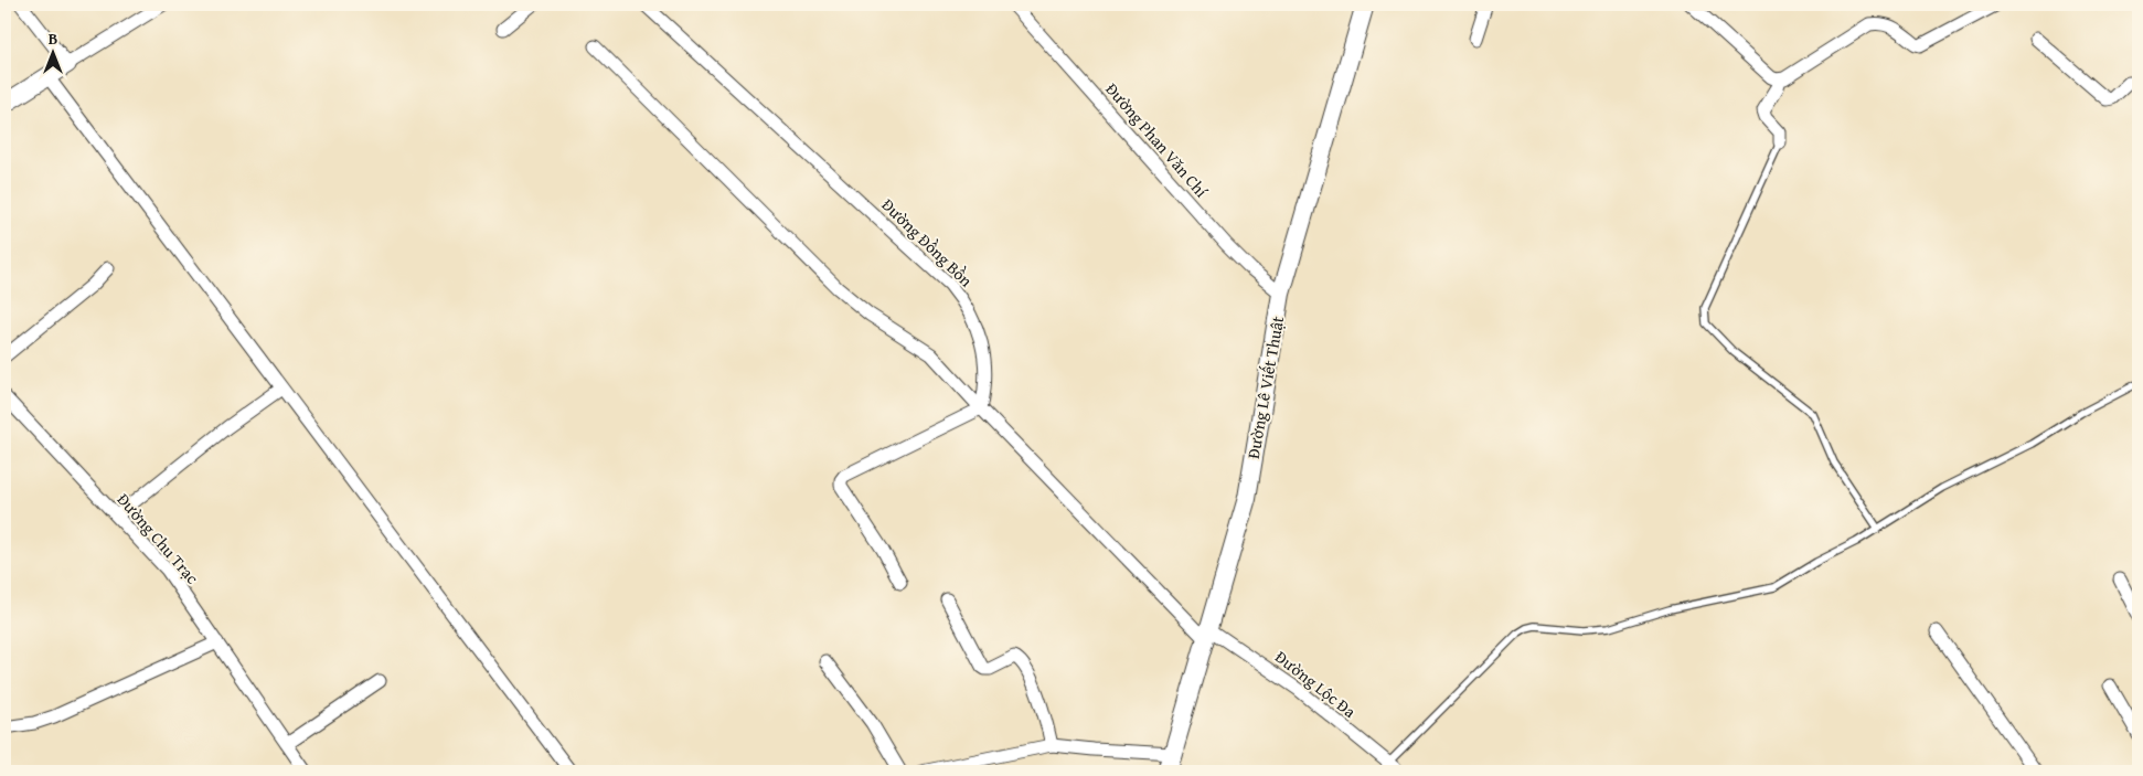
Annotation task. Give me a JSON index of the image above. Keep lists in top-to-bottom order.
{
  "streets": {
    "main road": ["Đường Lê Viết Thuật"],
    "street": [
      "Đường Phan Văn Chí",
      "Đường Đồng Bồn",
      "Đường Chu Trạc",
      "Đường Lộc Đa"
    ]
  },
  "crossings": [
    ["Đường Phan Văn Chí", "Đường Lê Viết Thuật"],
    ["Đường Lê Viết Thuật", "Đường Lộc Đa"]
  ],
  "north": "top"
}
